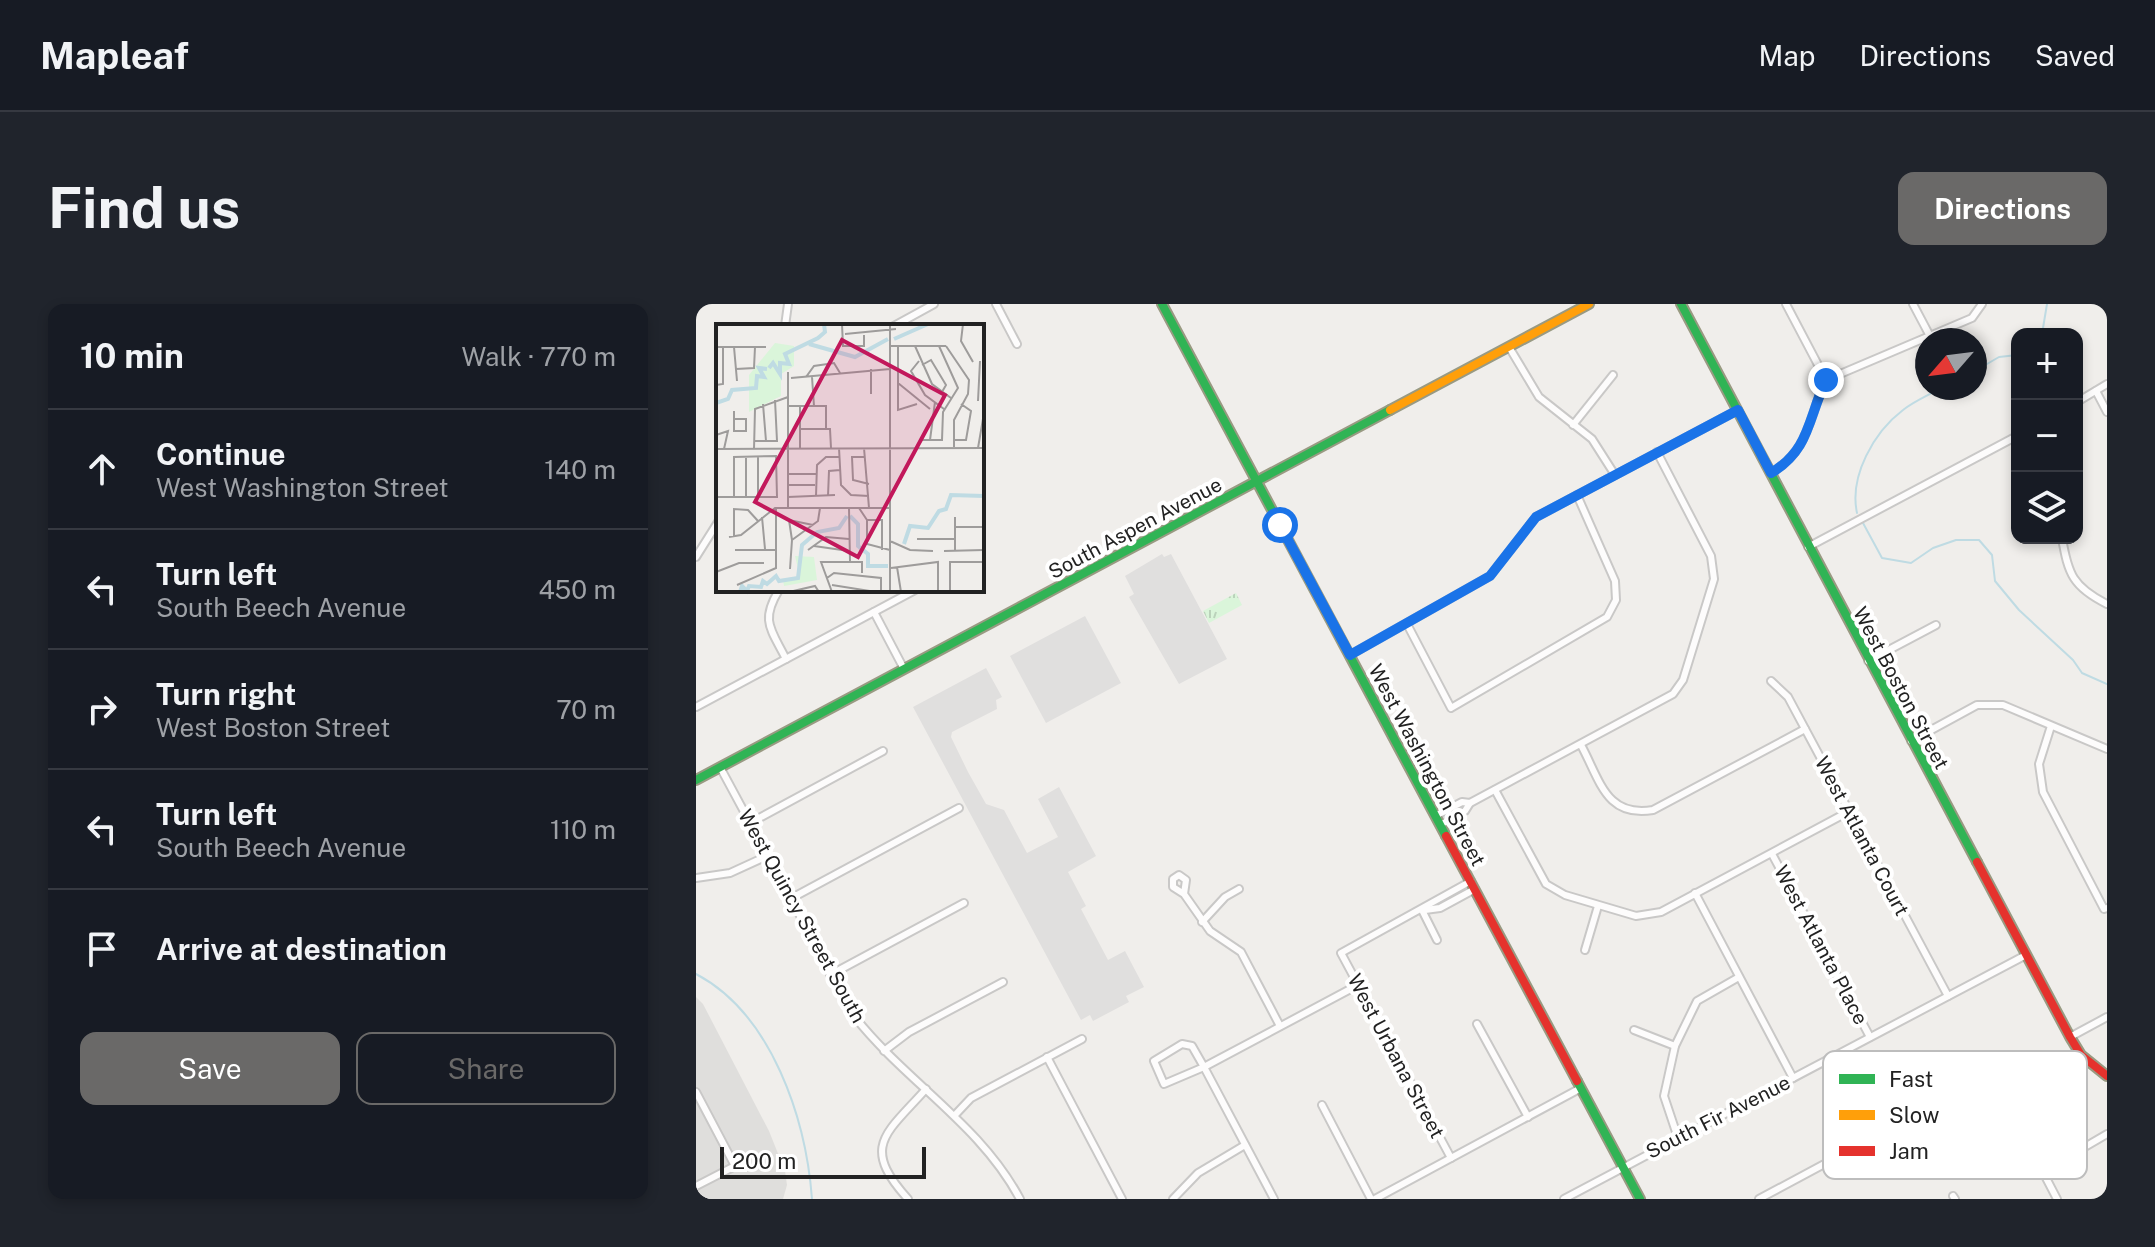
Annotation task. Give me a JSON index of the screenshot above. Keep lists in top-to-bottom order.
{
  "streets": {
    "main road": ["South Aspen Avenue", "West Boston Street", "West Washington Street"],
    "street": [
      "West Atlanta Court",
      "West Quincy Street South",
      "West Atlanta Place",
      "West Urbana Street",
      "South Fir Avenue"
    ]
  },
  "crossings": [
    ["South Aspen Avenue", "West Washington Street"],
    ["South Aspen Avenue", "West Quincy Street South"],
    ["West Boston Street", "South Fir Avenue"],
    ["West Washington Street", "South Fir Avenue"],
    ["West Atlanta Court", "South Fir Avenue"],
    ["West Atlanta Place", "South Fir Avenue"]
  ],
  "legend": ["Fast", "Slow", "Jam"],
  "scale_bar": "200 m",
  "north": "bottom left",
  "page": {
    "header": "Mapleaf",
    "nav": ["Map", "Directions", "Saved"],
    "buttons": [
      "Directions",
      ["Save", "Share"]
    ],
    "title": "Find us",
    "heading": ["10 min", "Walk · 770 m"],
    "map_buttons": ["+", "−"],
    "list": [
      ["Continue", "West Washington Street", "140 m"],
      ["Turn left", "South Beech Avenue", "450 m"],
      ["Turn right", "West Boston Street", "70 m"],
      ["Turn left", "South Beech Avenue", "110 m"],
      "Arrive at destination"
    ],
    "scale": "200 m"
  }
}
